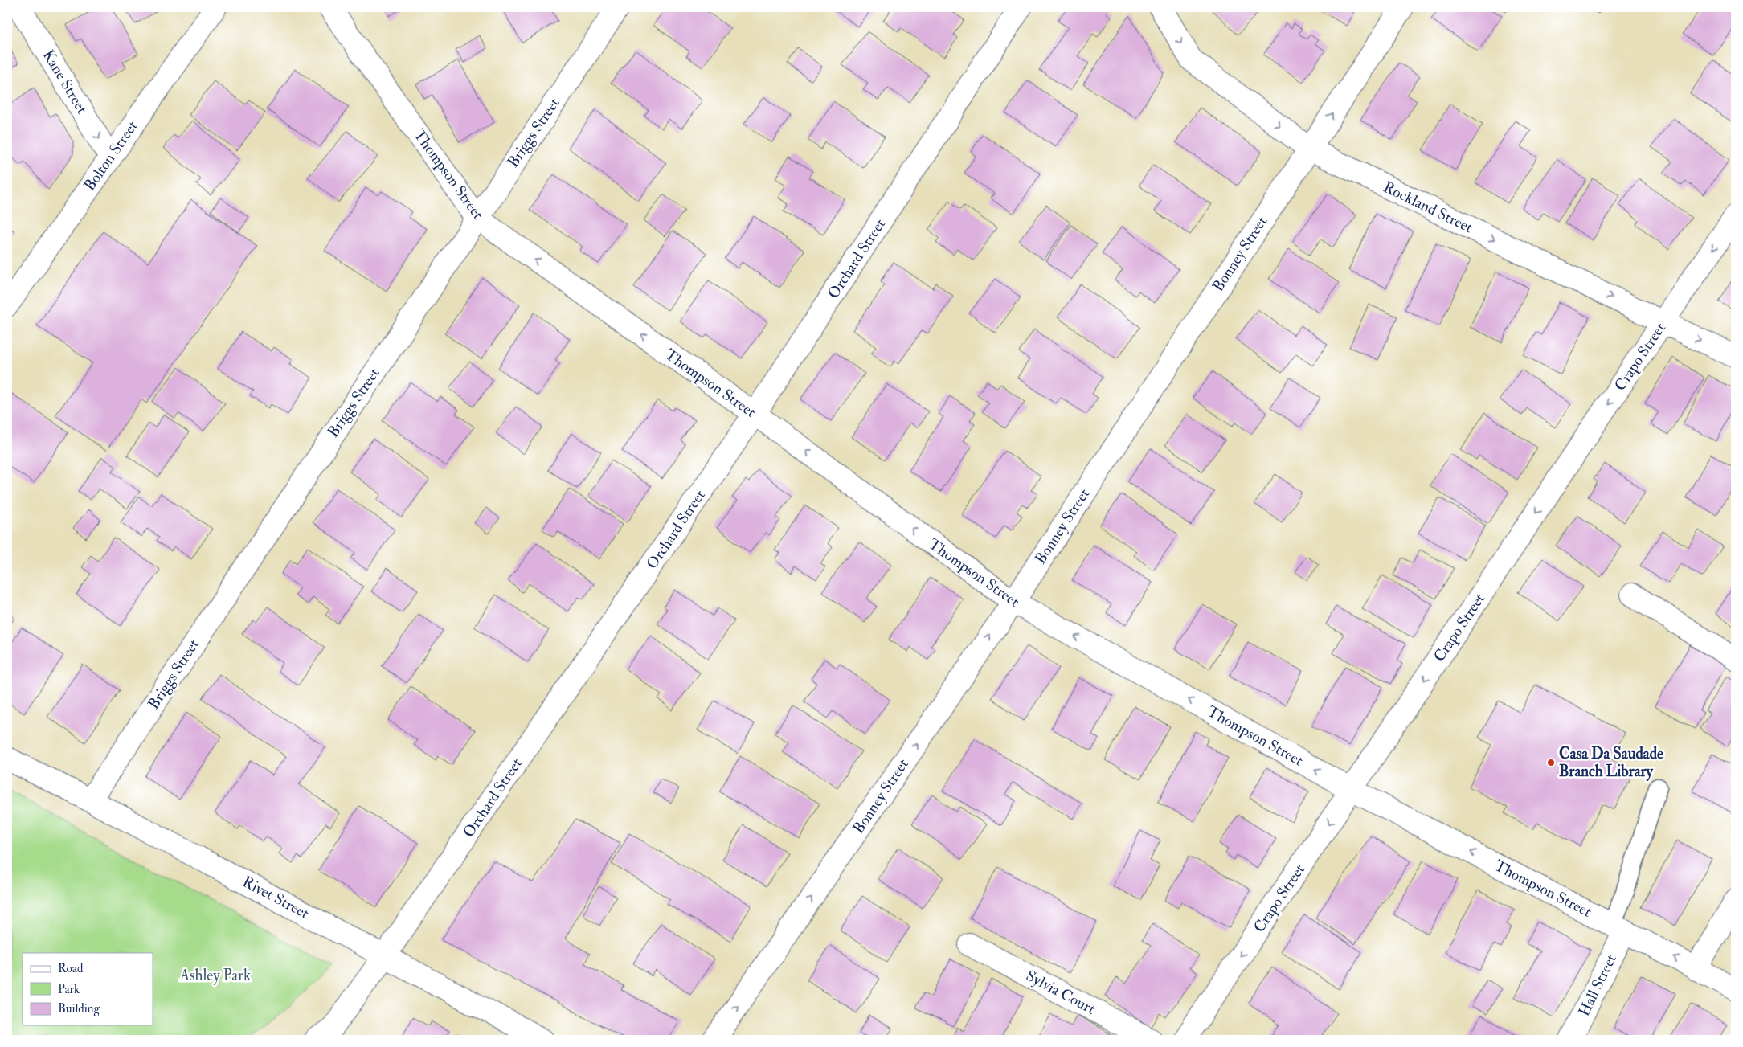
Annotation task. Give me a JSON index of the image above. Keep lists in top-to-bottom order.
{
  "streets": {
    "street": [
      "Kane Street",
      "Briggs Street",
      "Bolton Street",
      "Thompson Street",
      "Rockland Street",
      "Bonney Street",
      "Orchard Street",
      "Crapo Street",
      "Rivet Street",
      "Hall Street",
      "Sylvia Court"
    ]
  },
  "crossings": [
    ["Kane Street", "Bolton Street"],
    ["Briggs Street", "Thompson Street"],
    ["Briggs Street", "Rivet Street"],
    ["Thompson Street", "Bonney Street"],
    ["Thompson Street", "Orchard Street"],
    ["Thompson Street", "Crapo Street"],
    ["Thompson Street", "Hall Street"],
    ["Rockland Street", "Bonney Street"],
    ["Rockland Street", "Crapo Street"],
    ["Orchard Street", "Rivet Street"]
  ],
  "one_way": [
    "Kane Street",
    "Thompson Street",
    "Rockland Street",
    "Bonney Street",
    "Crapo Street"
  ],
  "parks": ["Ashley Park"],
  "places": ["Casa Da Saudade Branch Library"],
  "legend": ["Road", "Park", "Building"]
}
